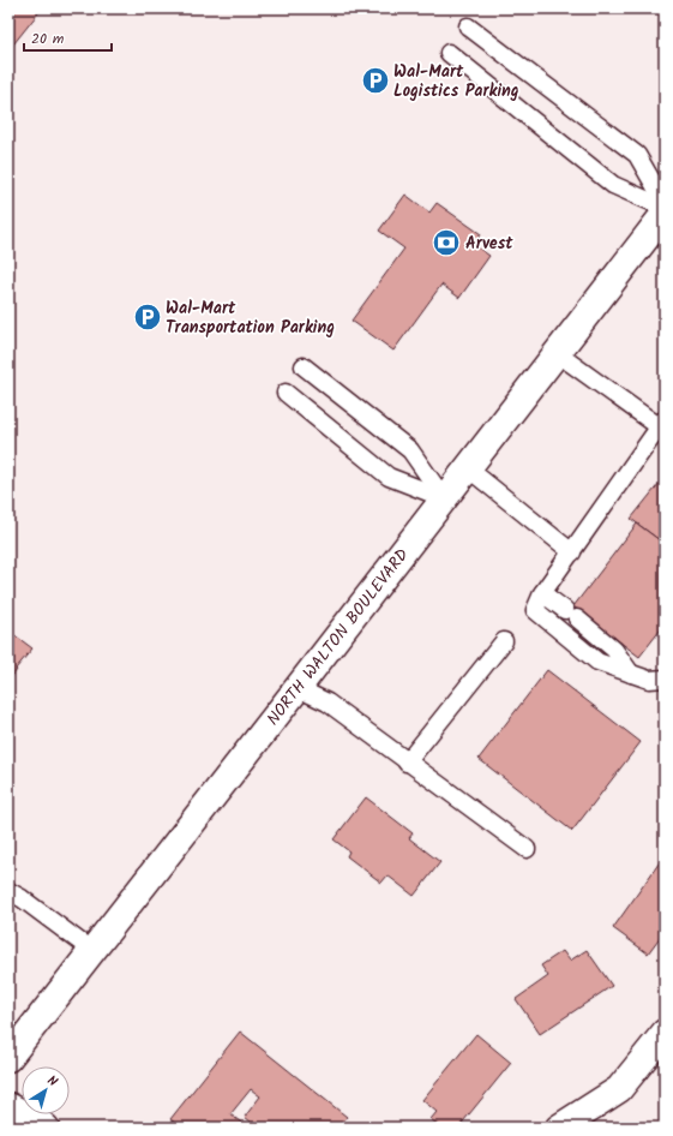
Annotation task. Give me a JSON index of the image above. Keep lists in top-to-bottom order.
{
  "streets": {
    "main road": ["NORTH WALTON BOULEVARD"]
  },
  "places": {
    "parking": ["Wal-Mart Logistics Parking", "Wal-Mart Transportation Parking"],
    "bank": ["Arvest"]
  },
  "scale_bar": "20 m",
  "north": "top right"
}
